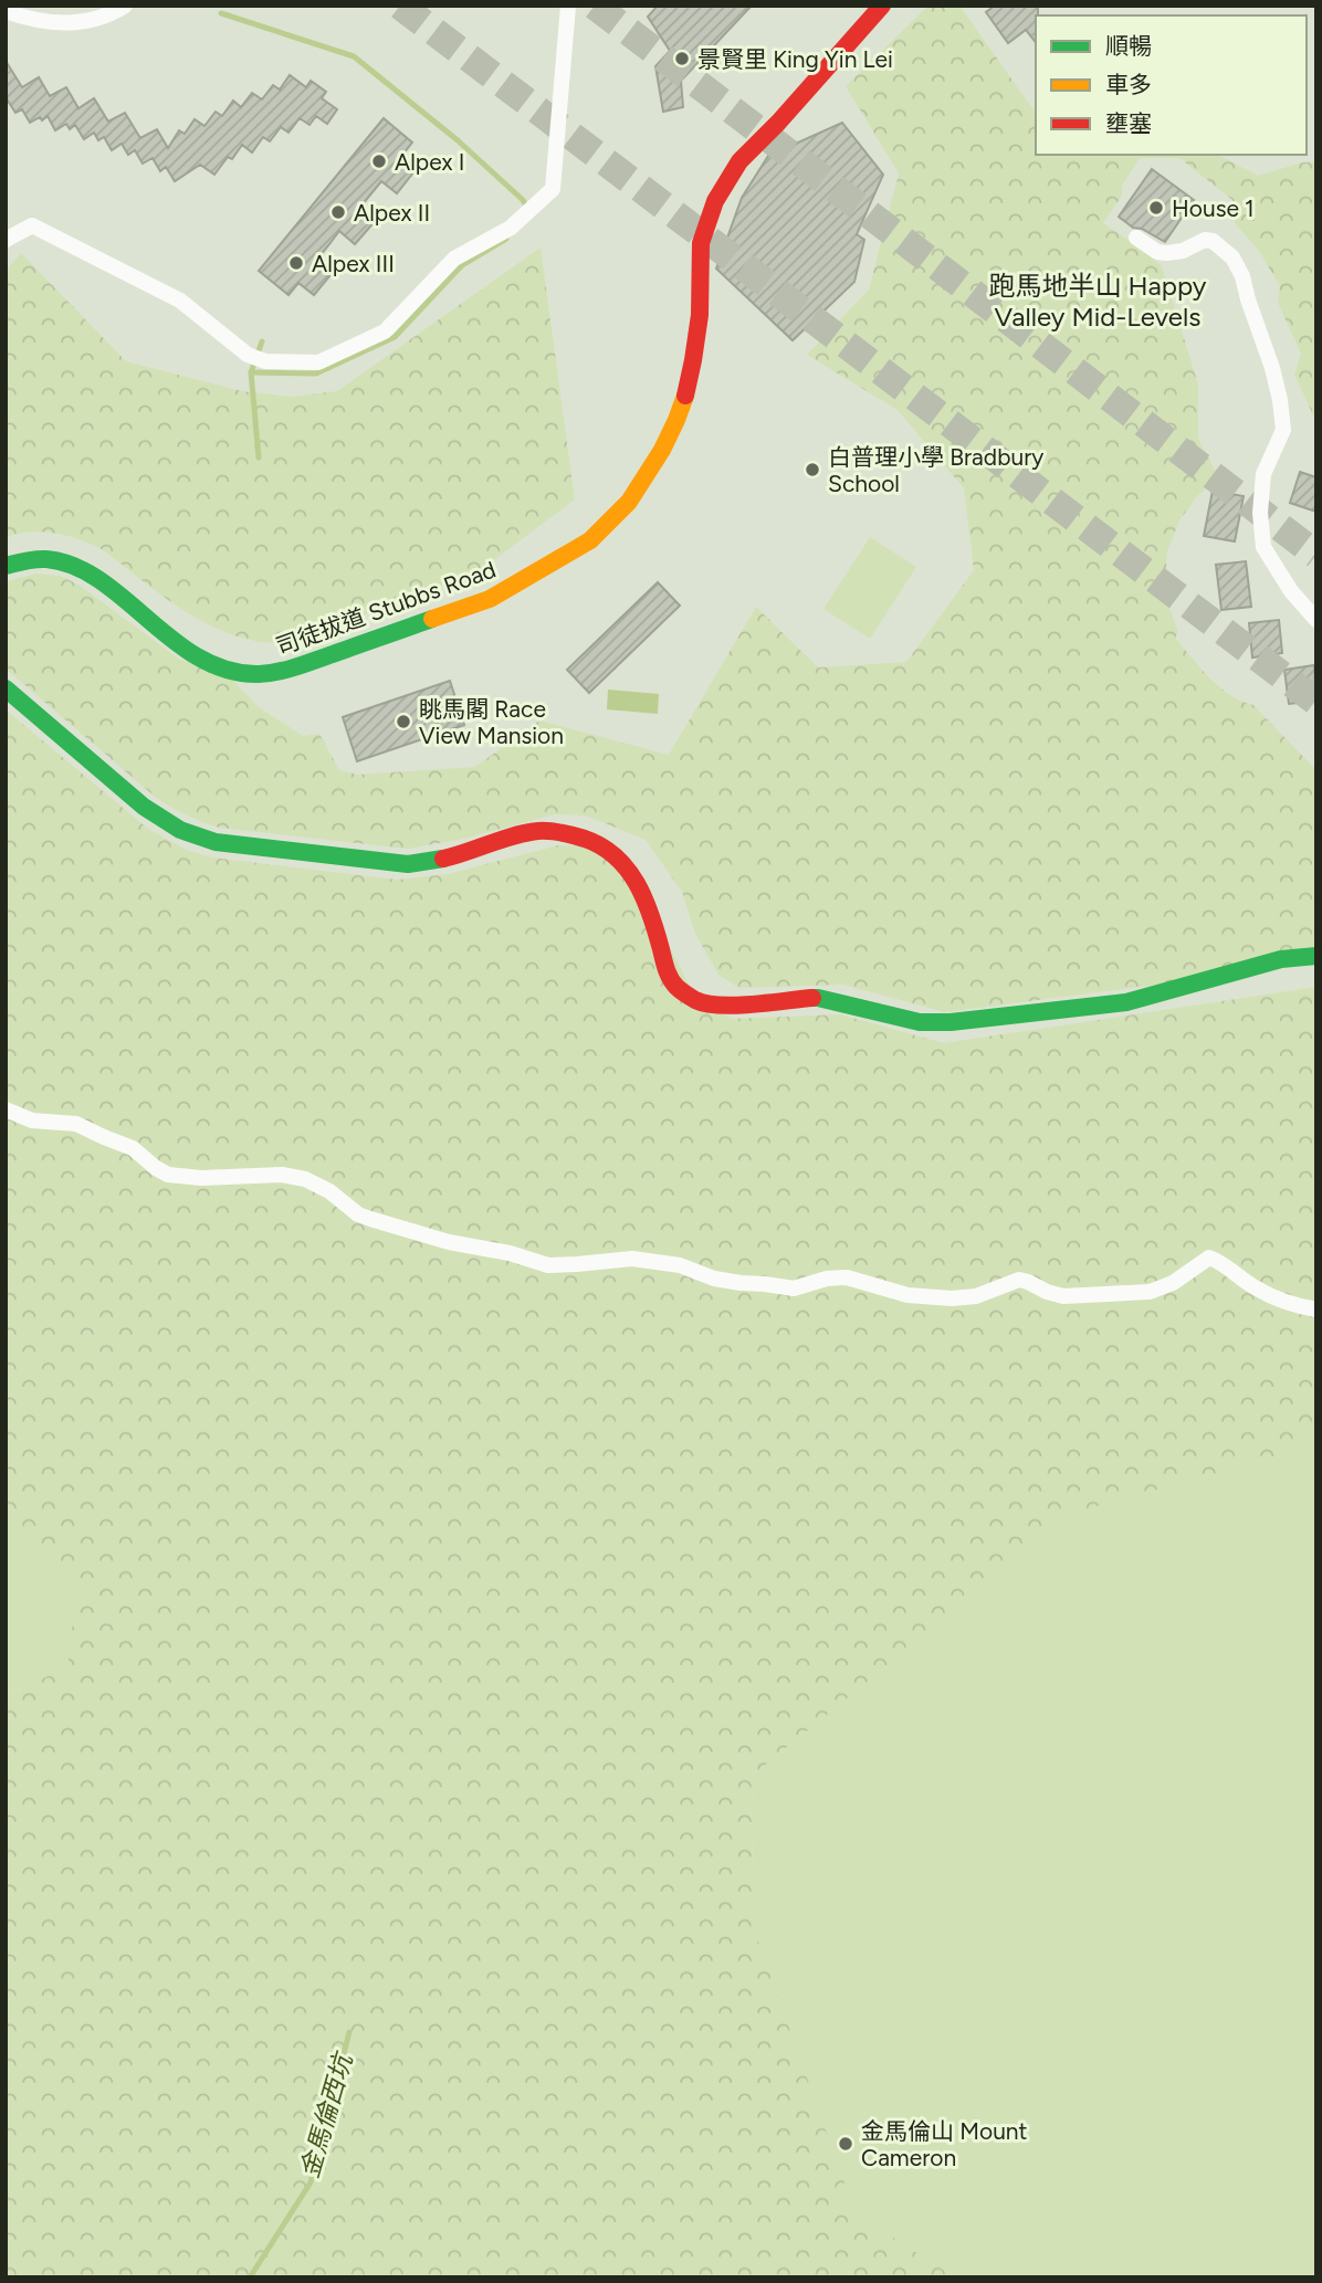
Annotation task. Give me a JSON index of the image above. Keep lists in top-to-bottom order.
{
  "streets": {
    "street": ["司徒拔道 Stubbs Road"]
  },
  "districts": ["跑馬地半山 Happy Valley Mid-Levels"],
  "water": ["金馬倫西坑"],
  "places": [
    "景賢里 King Yin Lei",
    "Alpex I",
    "House 1",
    "Alpex II",
    "Alpex III",
    "白普理小學 Bradbury School",
    "眺馬閣 Race View Mansion",
    "金馬倫山 Mount Cameron"
  ],
  "legend": ["順暢", "車多", "壅塞"]
}
